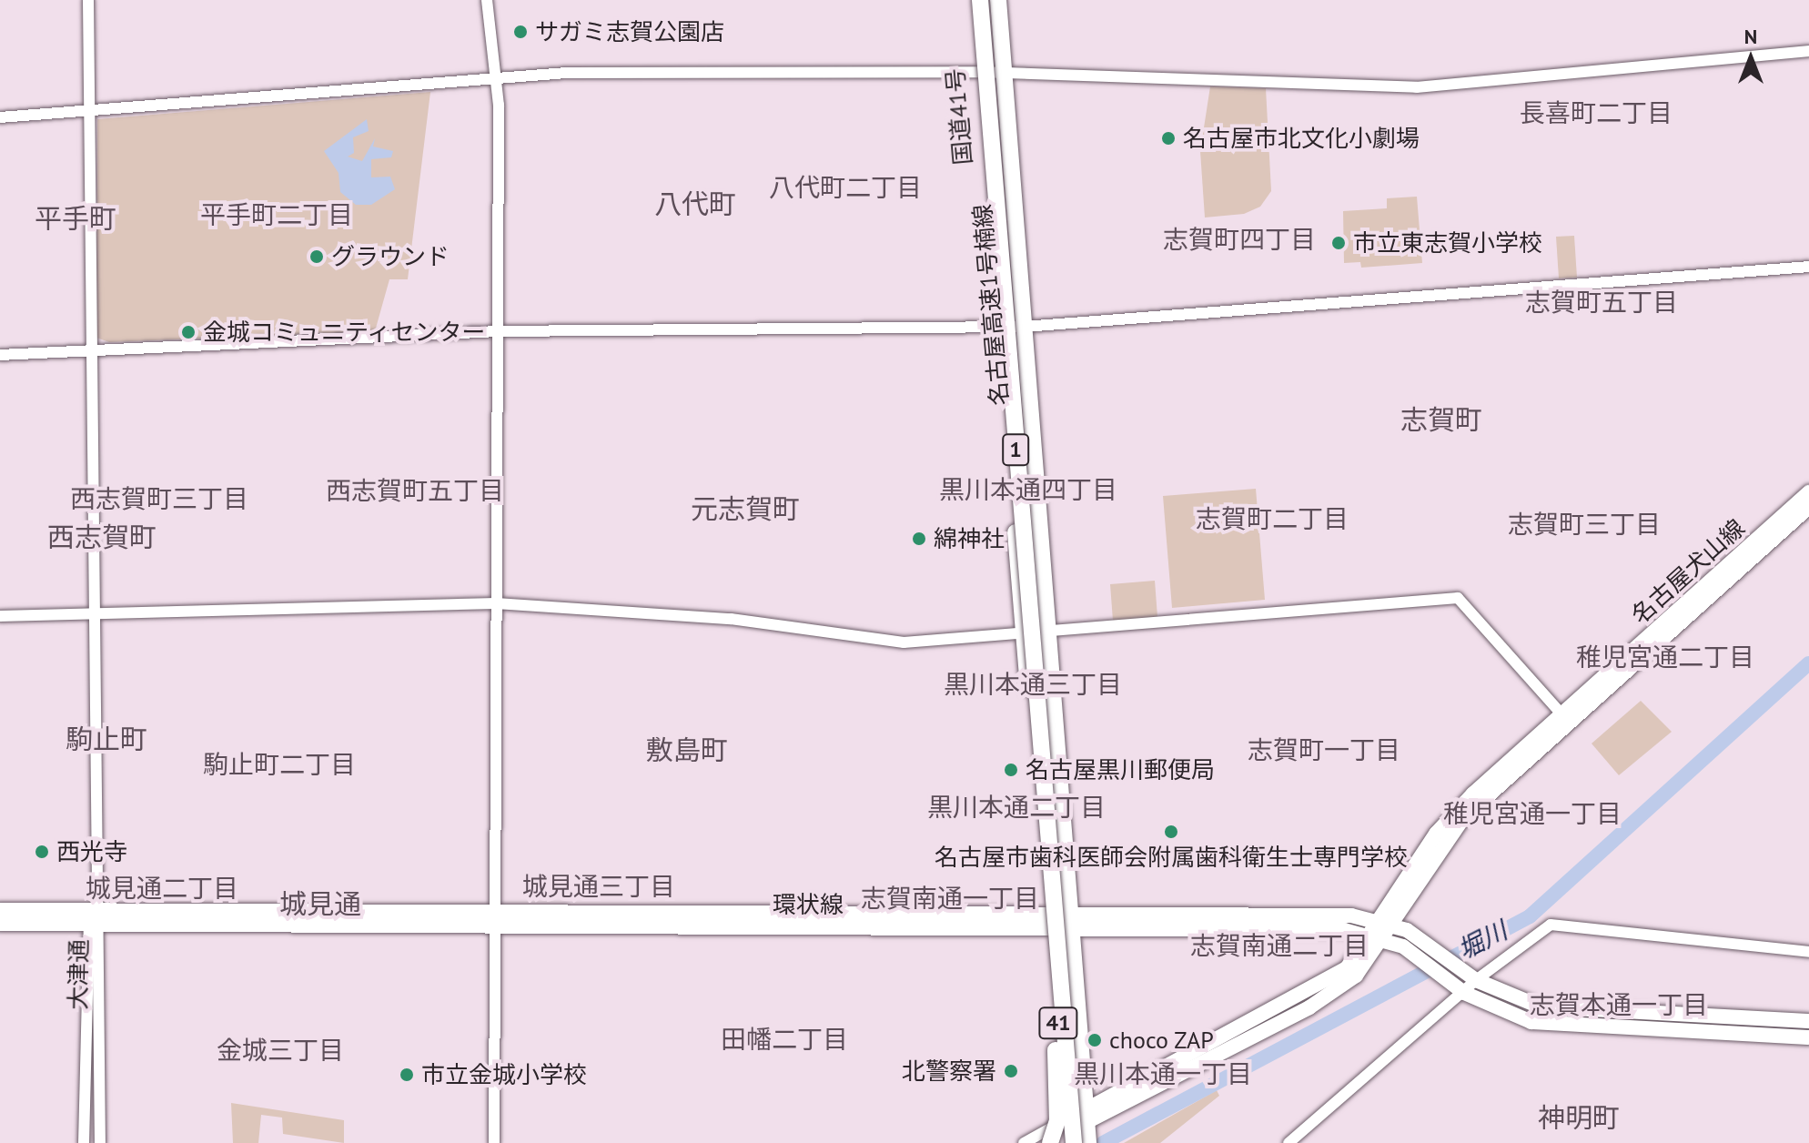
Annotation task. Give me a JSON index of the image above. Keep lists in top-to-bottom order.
{
  "streets": {
    "highway": [
      "国道41号",
      "名古屋高速1号楠線",
      "1",
      "41"
    ],
    "main road": ["名古屋犬山線", "環状線"],
    "street": ["大津通"]
  },
  "crossings": [
    ["国道41号", "名古屋高速1号楠線"],
    ["国道41号", "名古屋犬山線"],
    ["国道41号", "環状線"],
    ["名古屋高速1号楠線", "名古屋犬山線"],
    ["名古屋高速1号楠線", "環状線"],
    ["名古屋犬山線", "環状線"],
    ["環状線", "大津通"]
  ],
  "districts": [
    "長喜町二丁目",
    "八代町二丁目",
    "八代町",
    "平手町二丁目",
    "平手町",
    "志賀町四丁目",
    "志賀町五丁目",
    "志賀町",
    "黒川本通四丁目",
    "西志賀町五丁目",
    "西志賀町三丁目",
    "元志賀町",
    "志賀町二丁目",
    "志賀町三丁目",
    "西志賀町",
    "稚児宮通二丁目",
    "黒川本通三丁目",
    "駒止町",
    "敷島町",
    "志賀町一丁目",
    "駒止町二丁目",
    "黒川本通二丁目",
    "稚児宮通一丁目",
    "城見通三丁目",
    "城見通二丁目",
    "志賀南通一丁目",
    "城見通",
    "志賀南通二丁目",
    "志賀本通一丁目",
    "田幡二丁目",
    "金城三丁目",
    "黒川本通一丁目",
    "神明町"
  ],
  "water": ["堀川"],
  "places": [
    "サガミ志賀公園店",
    "名古屋市北文化小劇場",
    "市立東志賀小学校",
    "グラウンド",
    "金城コミュニティセンター",
    "綿神社",
    "名古屋黒川郵便局",
    "名古屋市歯科医師会附属歯科衛生士専門学校",
    "西光寺",
    "choco ZAP",
    "北警察署",
    "市立金城小学校"
  ],
  "north": "top"
}
